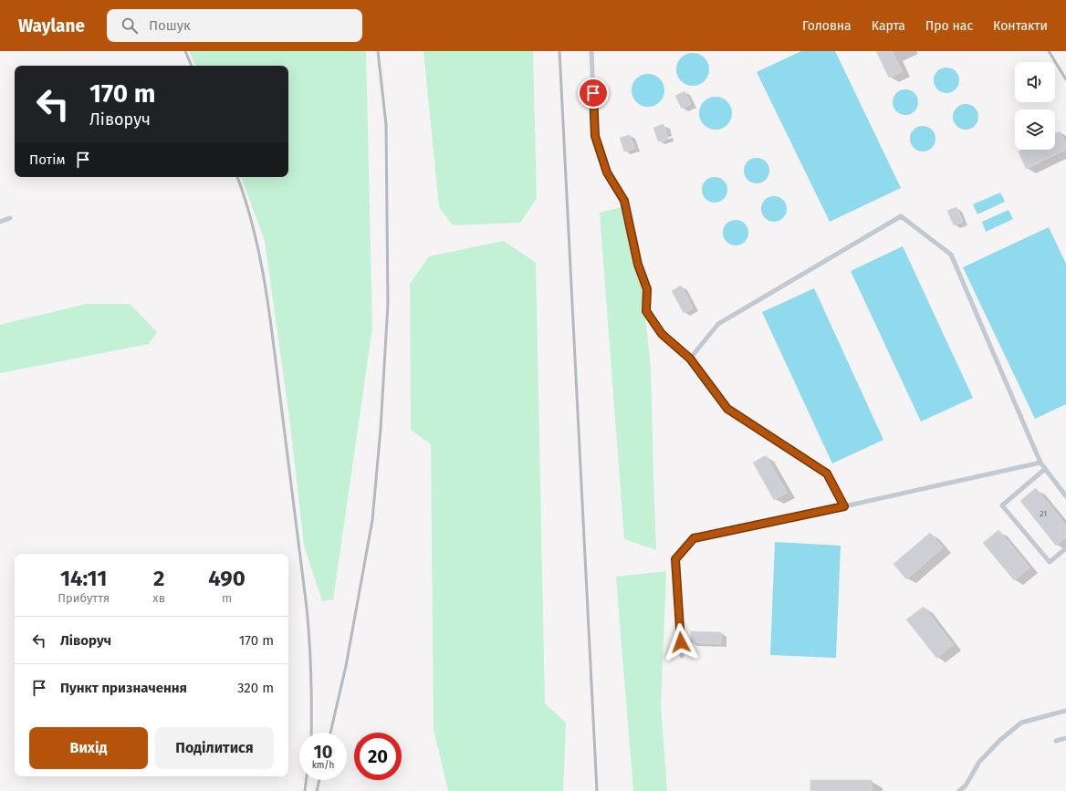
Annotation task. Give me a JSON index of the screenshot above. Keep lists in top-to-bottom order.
{
  "house_numbers": ["21"],
  "page": {
    "header": "Waylane",
    "search": "Пошук",
    "nav": [
      "Головна",
      "Карта",
      "Про нас",
      "Контакти"
    ],
    "turn": ["170 m", "Ліворуч"],
    "then": "Потім",
    "eta": [
      "14:11",
      "Прибуття",
      "2",
      "хв",
      "490",
      "m"
    ],
    "list": [
      {
        "name": "Ліворуч",
        "value": "170 m"
      },
      {
        "name": "Пункт призначення",
        "value": "320 m"
      }
    ],
    "buttons": ["Вихід", "Поділитися"],
    "speed": "10 km/h",
    "limit": "20"
  }
}
